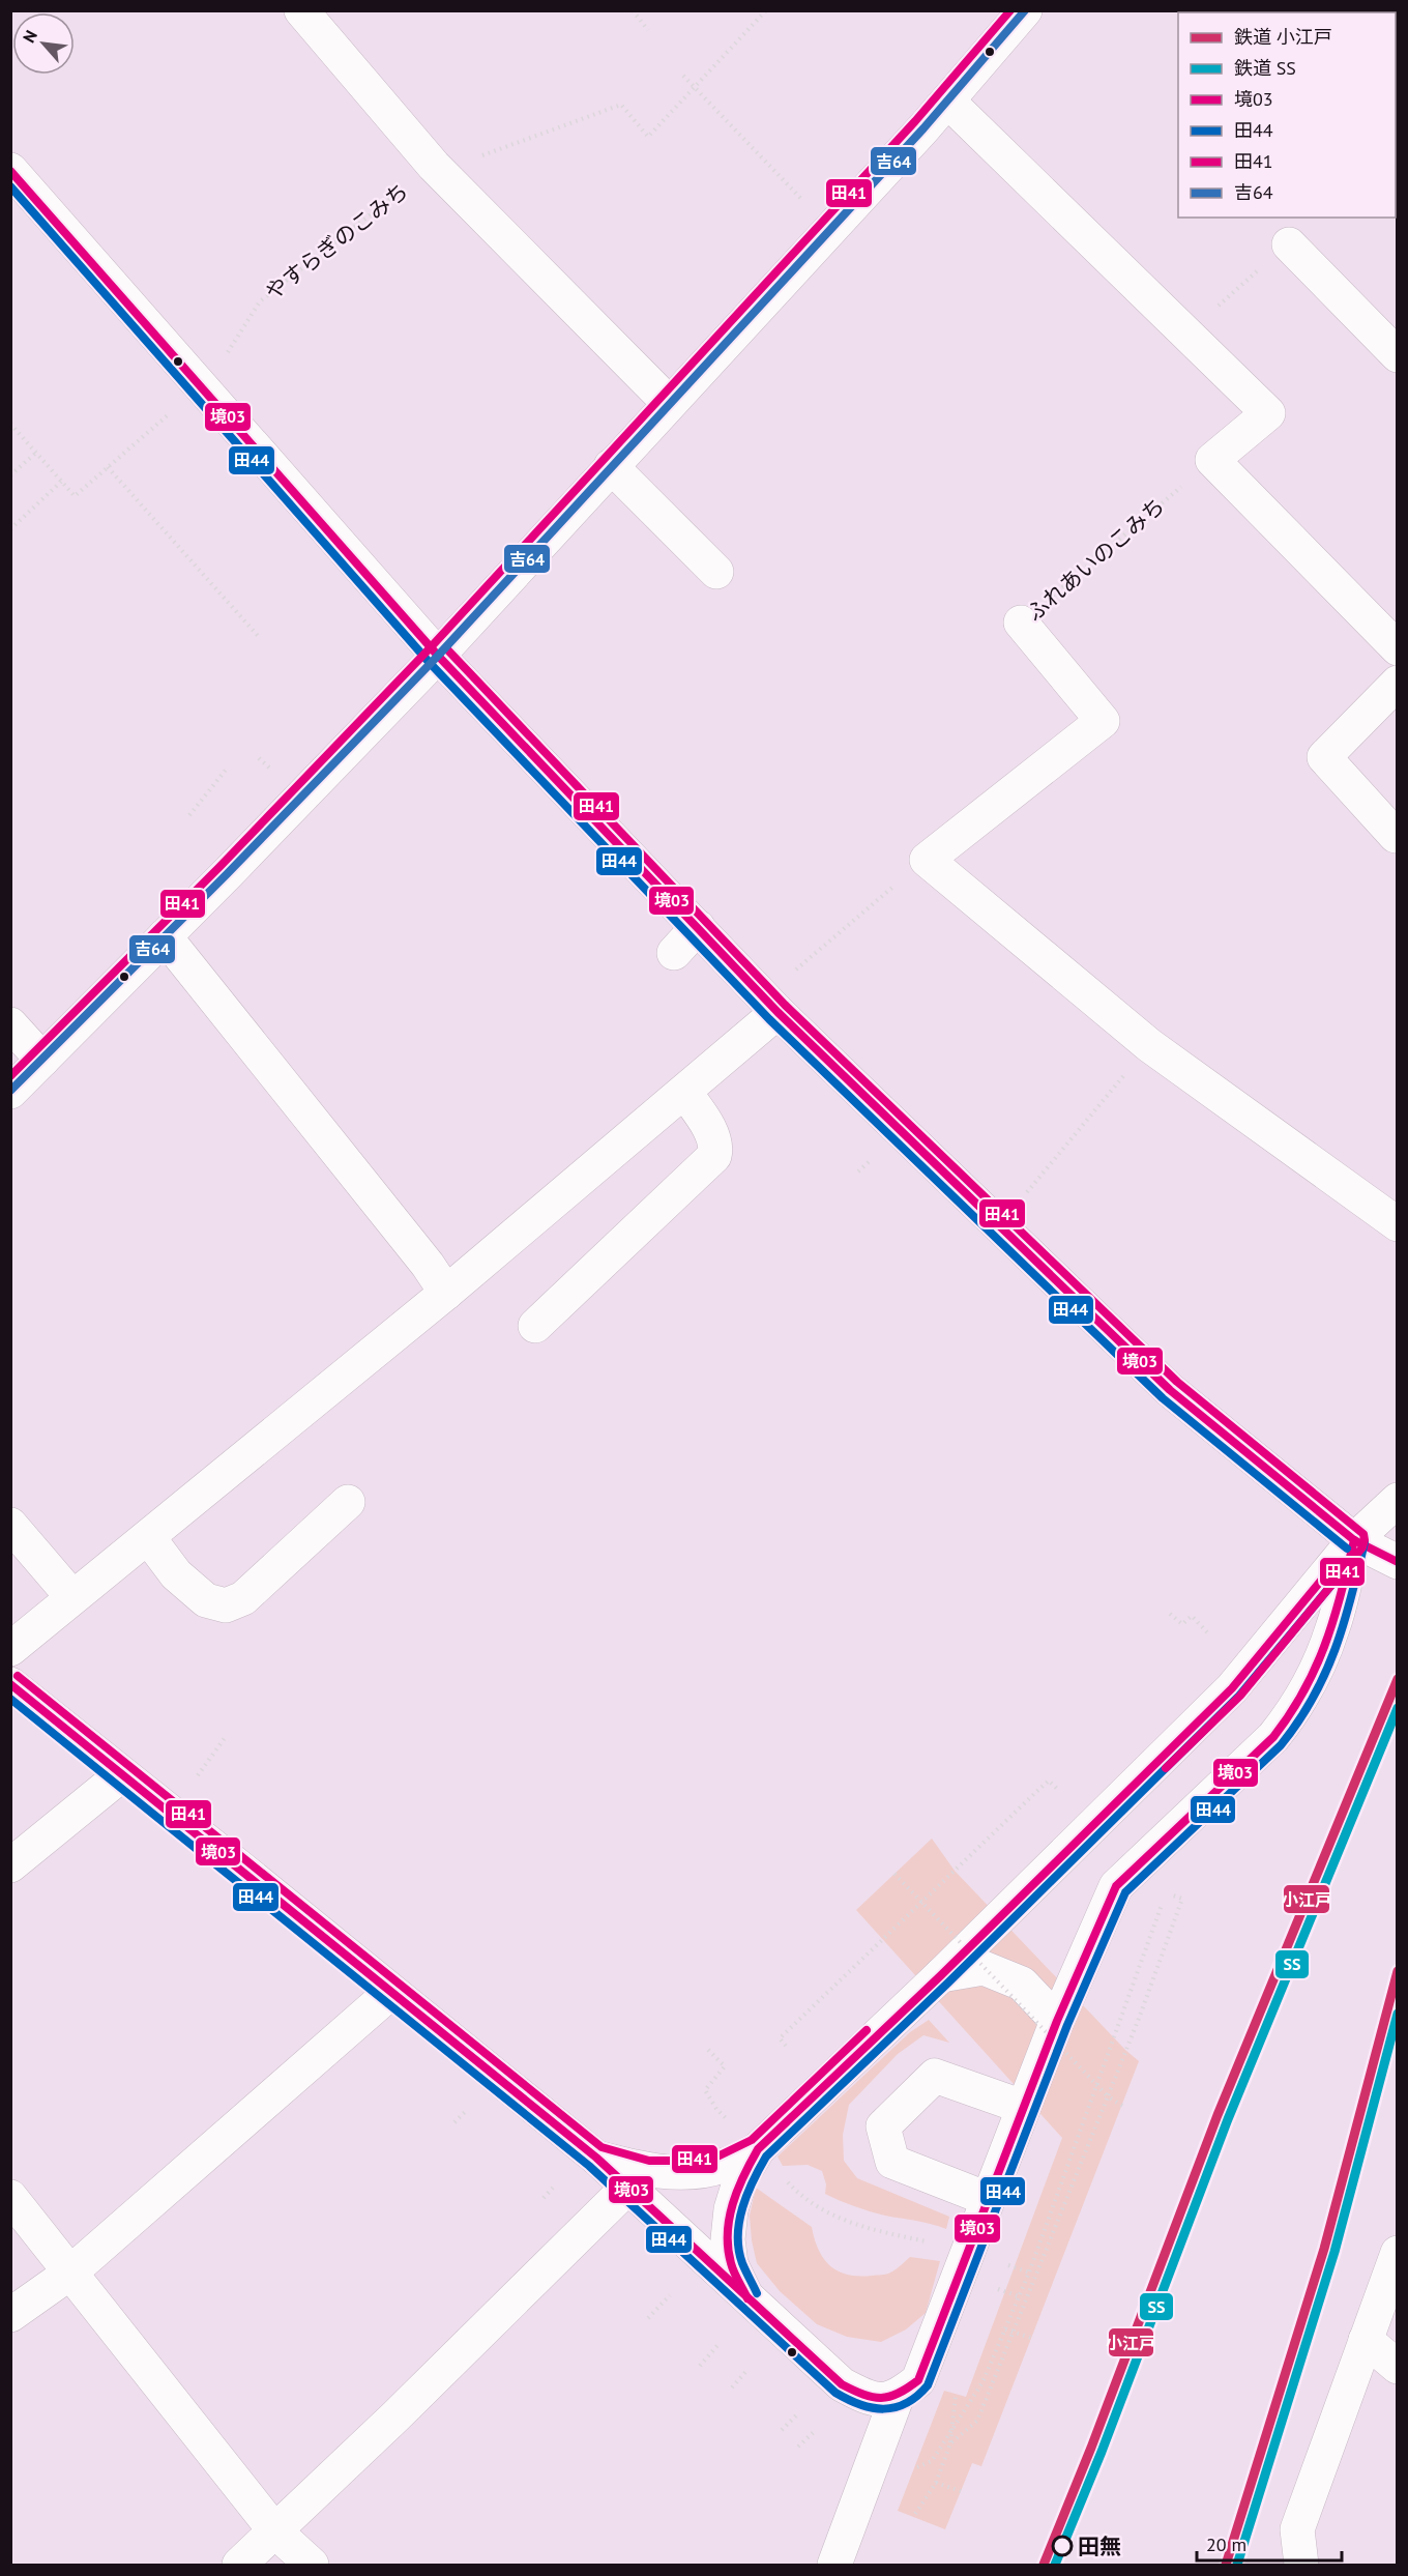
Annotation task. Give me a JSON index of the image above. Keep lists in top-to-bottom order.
{
  "streets": {
    "street": ["ふれあいのこみち"],
    "path": ["やすらぎのこみち"]
  },
  "places": ["田無"],
  "lines": [
    "transit line 田41",
    "transit line 吉64",
    "transit line 境03",
    "transit line 田44",
    "rail line 小江戸",
    "rail line SS"
  ],
  "legend": [
    "鉄道 小江戸",
    "鉄道 SS",
    "境03",
    "田44",
    "田41",
    "吉64"
  ],
  "scale_bar": "20 m",
  "north": "top left"
}
